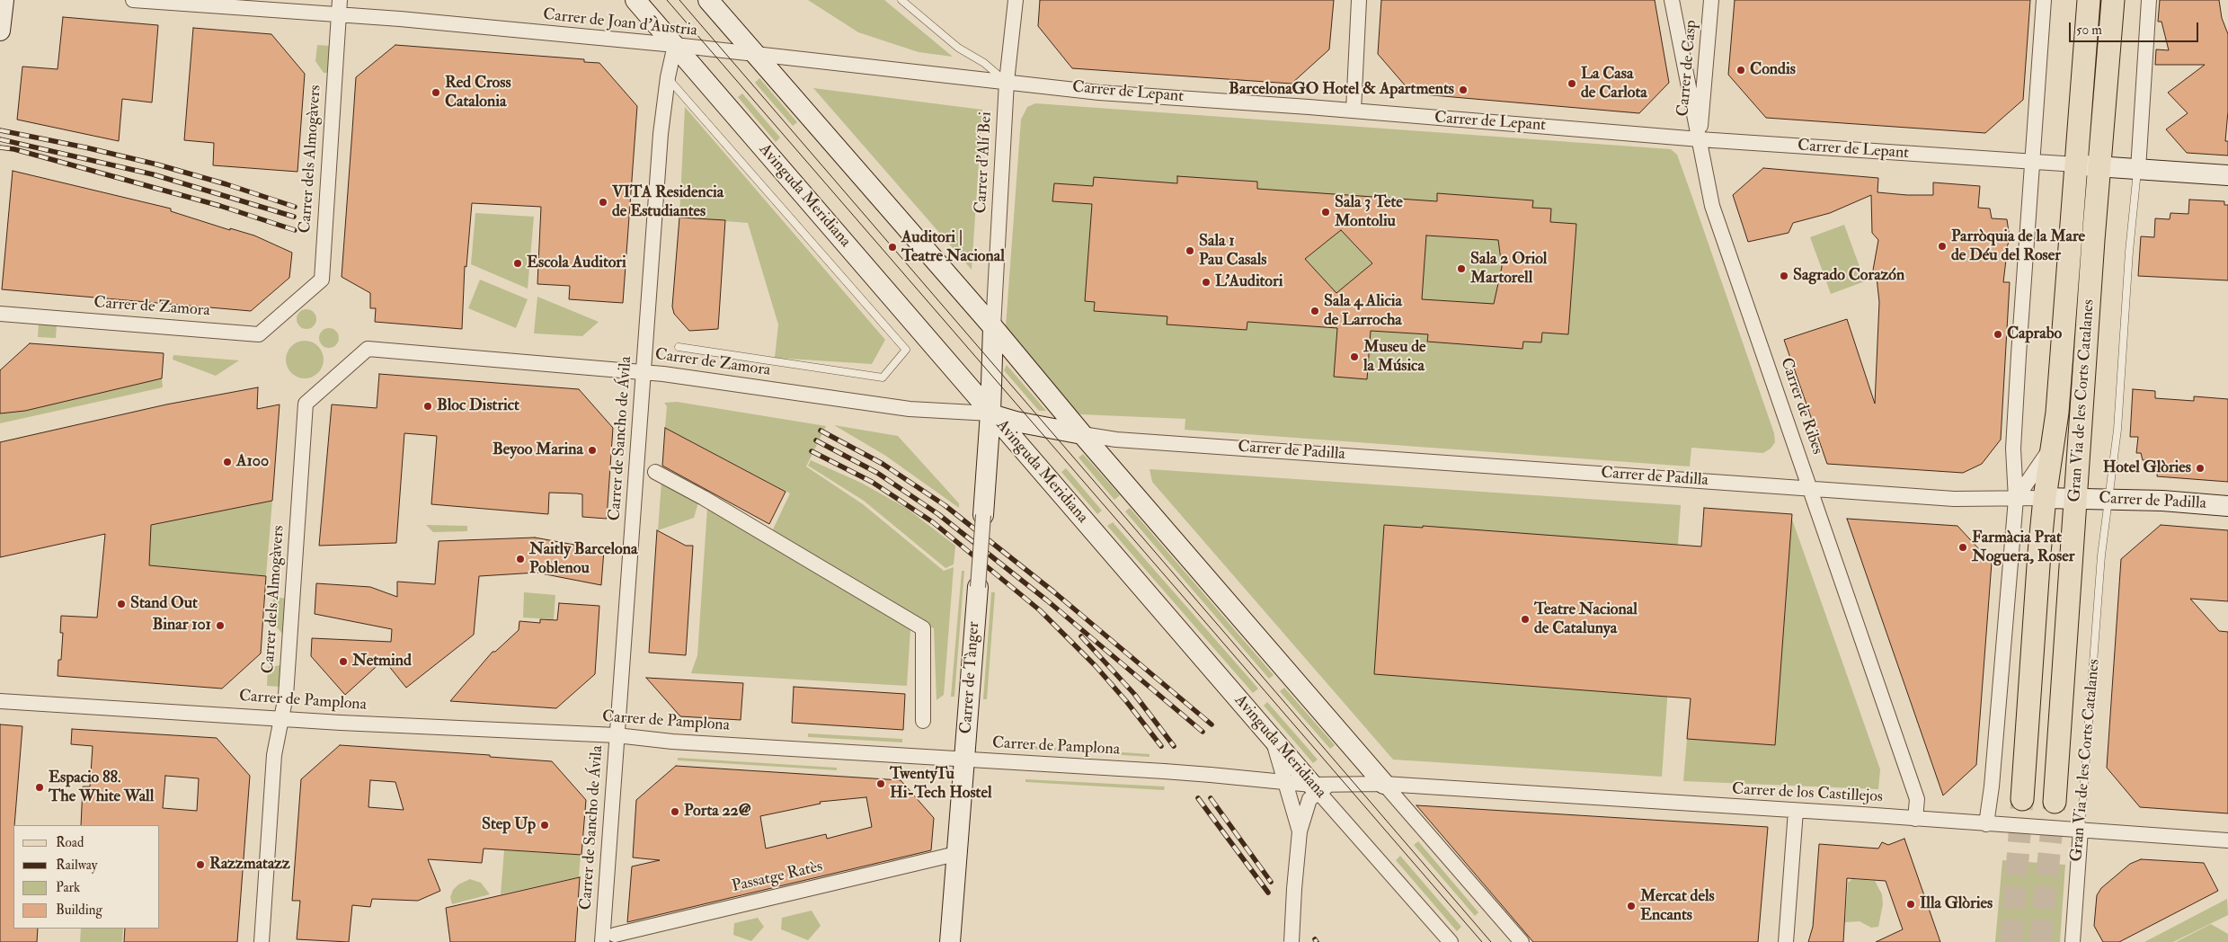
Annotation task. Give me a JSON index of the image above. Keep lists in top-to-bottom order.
{
  "streets": {
    "main road": ["Gran Via de les Corts Catalanes"],
    "street": [
      "Carrer de Joan d'Àustria",
      "Carrer de Casp",
      "Carrer de Lepant",
      "Carrer dels Almogàvers",
      "Carrer d'Alí Bei",
      "Avinguda Meridiana",
      "Carrer de Zamora",
      "Carrer de Ribes",
      "Carrer de Sancho de Ávila",
      "Carrer de Padilla",
      "Carrer de Tànger",
      "Carrer de Pamplona",
      "Carrer de los Castillejos",
      "Passatge Ratès"
    ]
  },
  "crossings": [
    ["Carrer de Joan d'Àustria", "Carrer de Lepant"],
    ["Carrer de Joan d'Àustria", "Carrer dels Almogàvers"],
    ["Carrer de Joan d'Àustria", "Avinguda Meridiana"],
    ["Carrer de Joan d'Àustria", "Carrer de Sancho de Ávila"],
    ["Carrer de Casp", "Carrer de Lepant"],
    ["Carrer de Casp", "Carrer de Ribes"],
    ["Carrer de Lepant", "Carrer d'Alí Bei"],
    ["Carrer de Lepant", "Gran Via de les Corts Catalanes"],
    ["Carrer de Lepant", "Carrer de Ribes"],
    ["Carrer dels Almogàvers", "Carrer de Zamora"],
    ["Carrer dels Almogàvers", "Carrer de Pamplona"],
    ["Carrer d'Alí Bei", "Carrer de Tànger"],
    ["Avinguda Meridiana", "Carrer de Zamora"],
    ["Avinguda Meridiana", "Carrer de Sancho de Ávila"],
    ["Avinguda Meridiana", "Carrer de Tànger"],
    ["Avinguda Meridiana", "Carrer de Pamplona"],
    ["Carrer de Zamora", "Carrer de Sancho de Ávila"],
    ["Carrer de Zamora", "Carrer de Tànger"],
    ["Gran Via de les Corts Catalanes", "Carrer de Padilla"],
    ["Gran Via de les Corts Catalanes", "Carrer de los Castillejos"],
    ["Carrer de Ribes", "Carrer de Padilla"],
    ["Carrer de Ribes", "Carrer de los Castillejos"],
    ["Carrer de Sancho de Ávila", "Carrer de Pamplona"],
    ["Carrer de Tànger", "Carrer de Pamplona"],
    ["Carrer de Pamplona", "Carrer de los Castillejos"]
  ],
  "places": [
    "Condis",
    "La Casa de Carlota",
    "BarcelonaGO Hotel & Apartments",
    "Red Cross Catalonia",
    "VITA Residencia de Estudiantes",
    "Sala 3 Tete Montoliu",
    "Parròquia de la Mare de Déu del Roser",
    "Auditori | Teatre Nacional",
    "Sala 1 Pau Casals",
    "Escola Auditori",
    "Sala 2 Oriol Martorell",
    "Sagrado Corazón",
    "L'Auditori",
    "Sala 4 Alicia de Larrocha",
    "Caprabo",
    "Museu de la Música",
    "Bloc District",
    "Beyoo Marina",
    "A100",
    "Hotel Glòries",
    "Farmàcia Prat Noguera, Roser",
    "Naitly Barcelona Poblenou",
    "Stand Out",
    "Teatre Nacional de Catalunya",
    "Binar 101",
    "Netmind",
    "TwentyTu Hi-Tech Hostel",
    "Espacio 88. The White Wall",
    "Porta 22@",
    "Step Up",
    "Razzmatazz",
    "Illa Glòries",
    "Mercat dels Encants"
  ],
  "legend": [
    "Road",
    "Railway",
    "Park",
    "Building"
  ],
  "scale_bar": "50 m"
}
